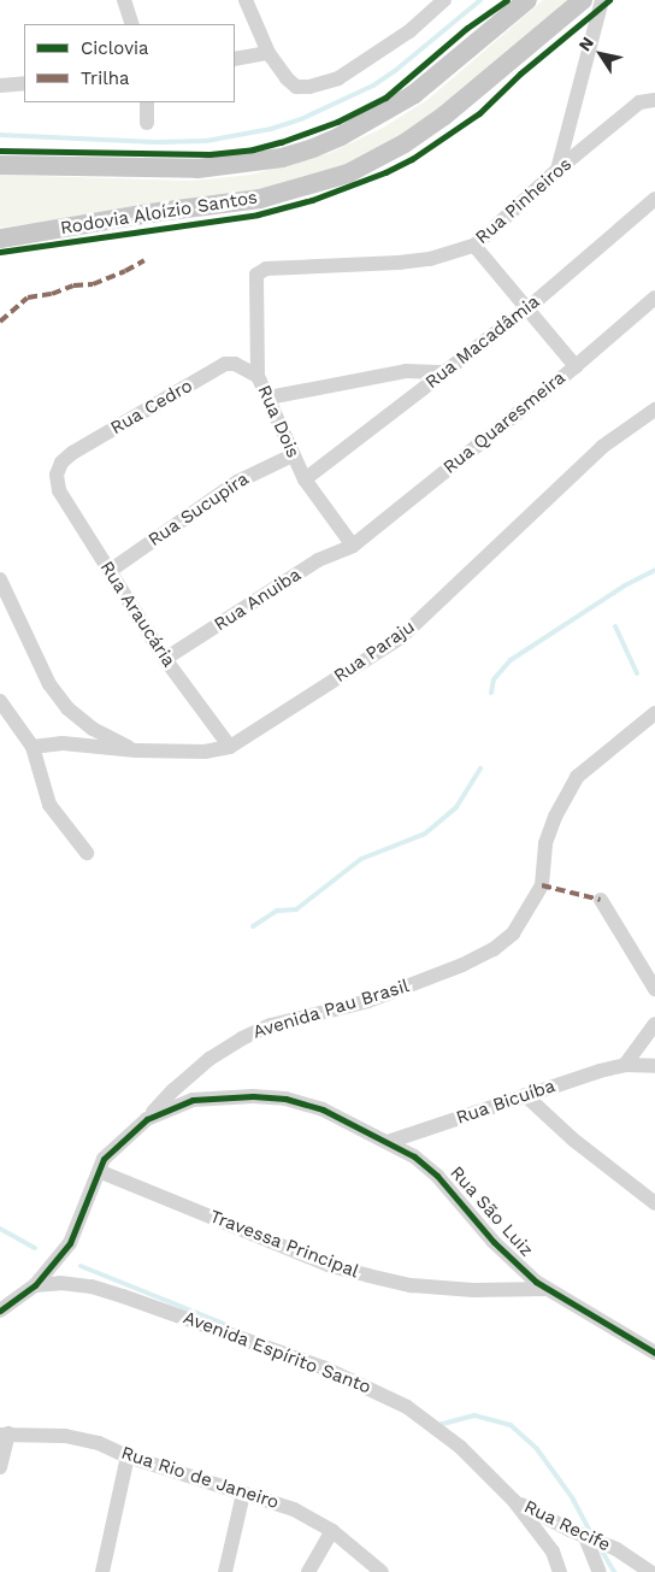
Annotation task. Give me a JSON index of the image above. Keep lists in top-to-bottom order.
{
  "streets": {
    "main road": ["Rodovia Aloízio Santos"],
    "street": [
      "Rua Pinheiros",
      "Rua Macadâmia",
      "Rua Cedro",
      "Rua Dois",
      "Rua Quaresmeira",
      "Rua Sucupira",
      "Rua Anuiba",
      "Rua Araucária",
      "Rua Paraju",
      "Avenida Pau Brasil",
      "Rua Bicuíba",
      "Rua São Luiz",
      "Travessa Principal",
      "Avenida Espírito Santo",
      "Rua Rio de Janeiro",
      "Rua Recife"
    ]
  },
  "crossings": [
    ["Rua Pinheiros", "Rua Dois"],
    ["Rua Macadâmia", "Rua Dois"],
    ["Rua Cedro", "Rua Dois"],
    ["Rua Cedro", "Rua Araucária"],
    ["Rua Dois", "Rua Quaresmeira"],
    ["Rua Dois", "Rua Sucupira"],
    ["Rua Dois", "Rua Anuiba"],
    ["Rua Quaresmeira", "Rua Anuiba"],
    ["Rua Sucupira", "Rua Araucária"],
    ["Rua Anuiba", "Rua Araucária"],
    ["Rua Araucária", "Rua Paraju"],
    ["Avenida Pau Brasil", "Rua São Luiz"],
    ["Rua Bicuíba", "Rua São Luiz"],
    ["Rua São Luiz", "Travessa Principal"],
    ["Rua São Luiz", "Avenida Espírito Santo"],
    ["Avenida Espírito Santo", "Rua Recife"]
  ],
  "legend": ["Ciclovia", "Trilha"],
  "north": "top left"
}
